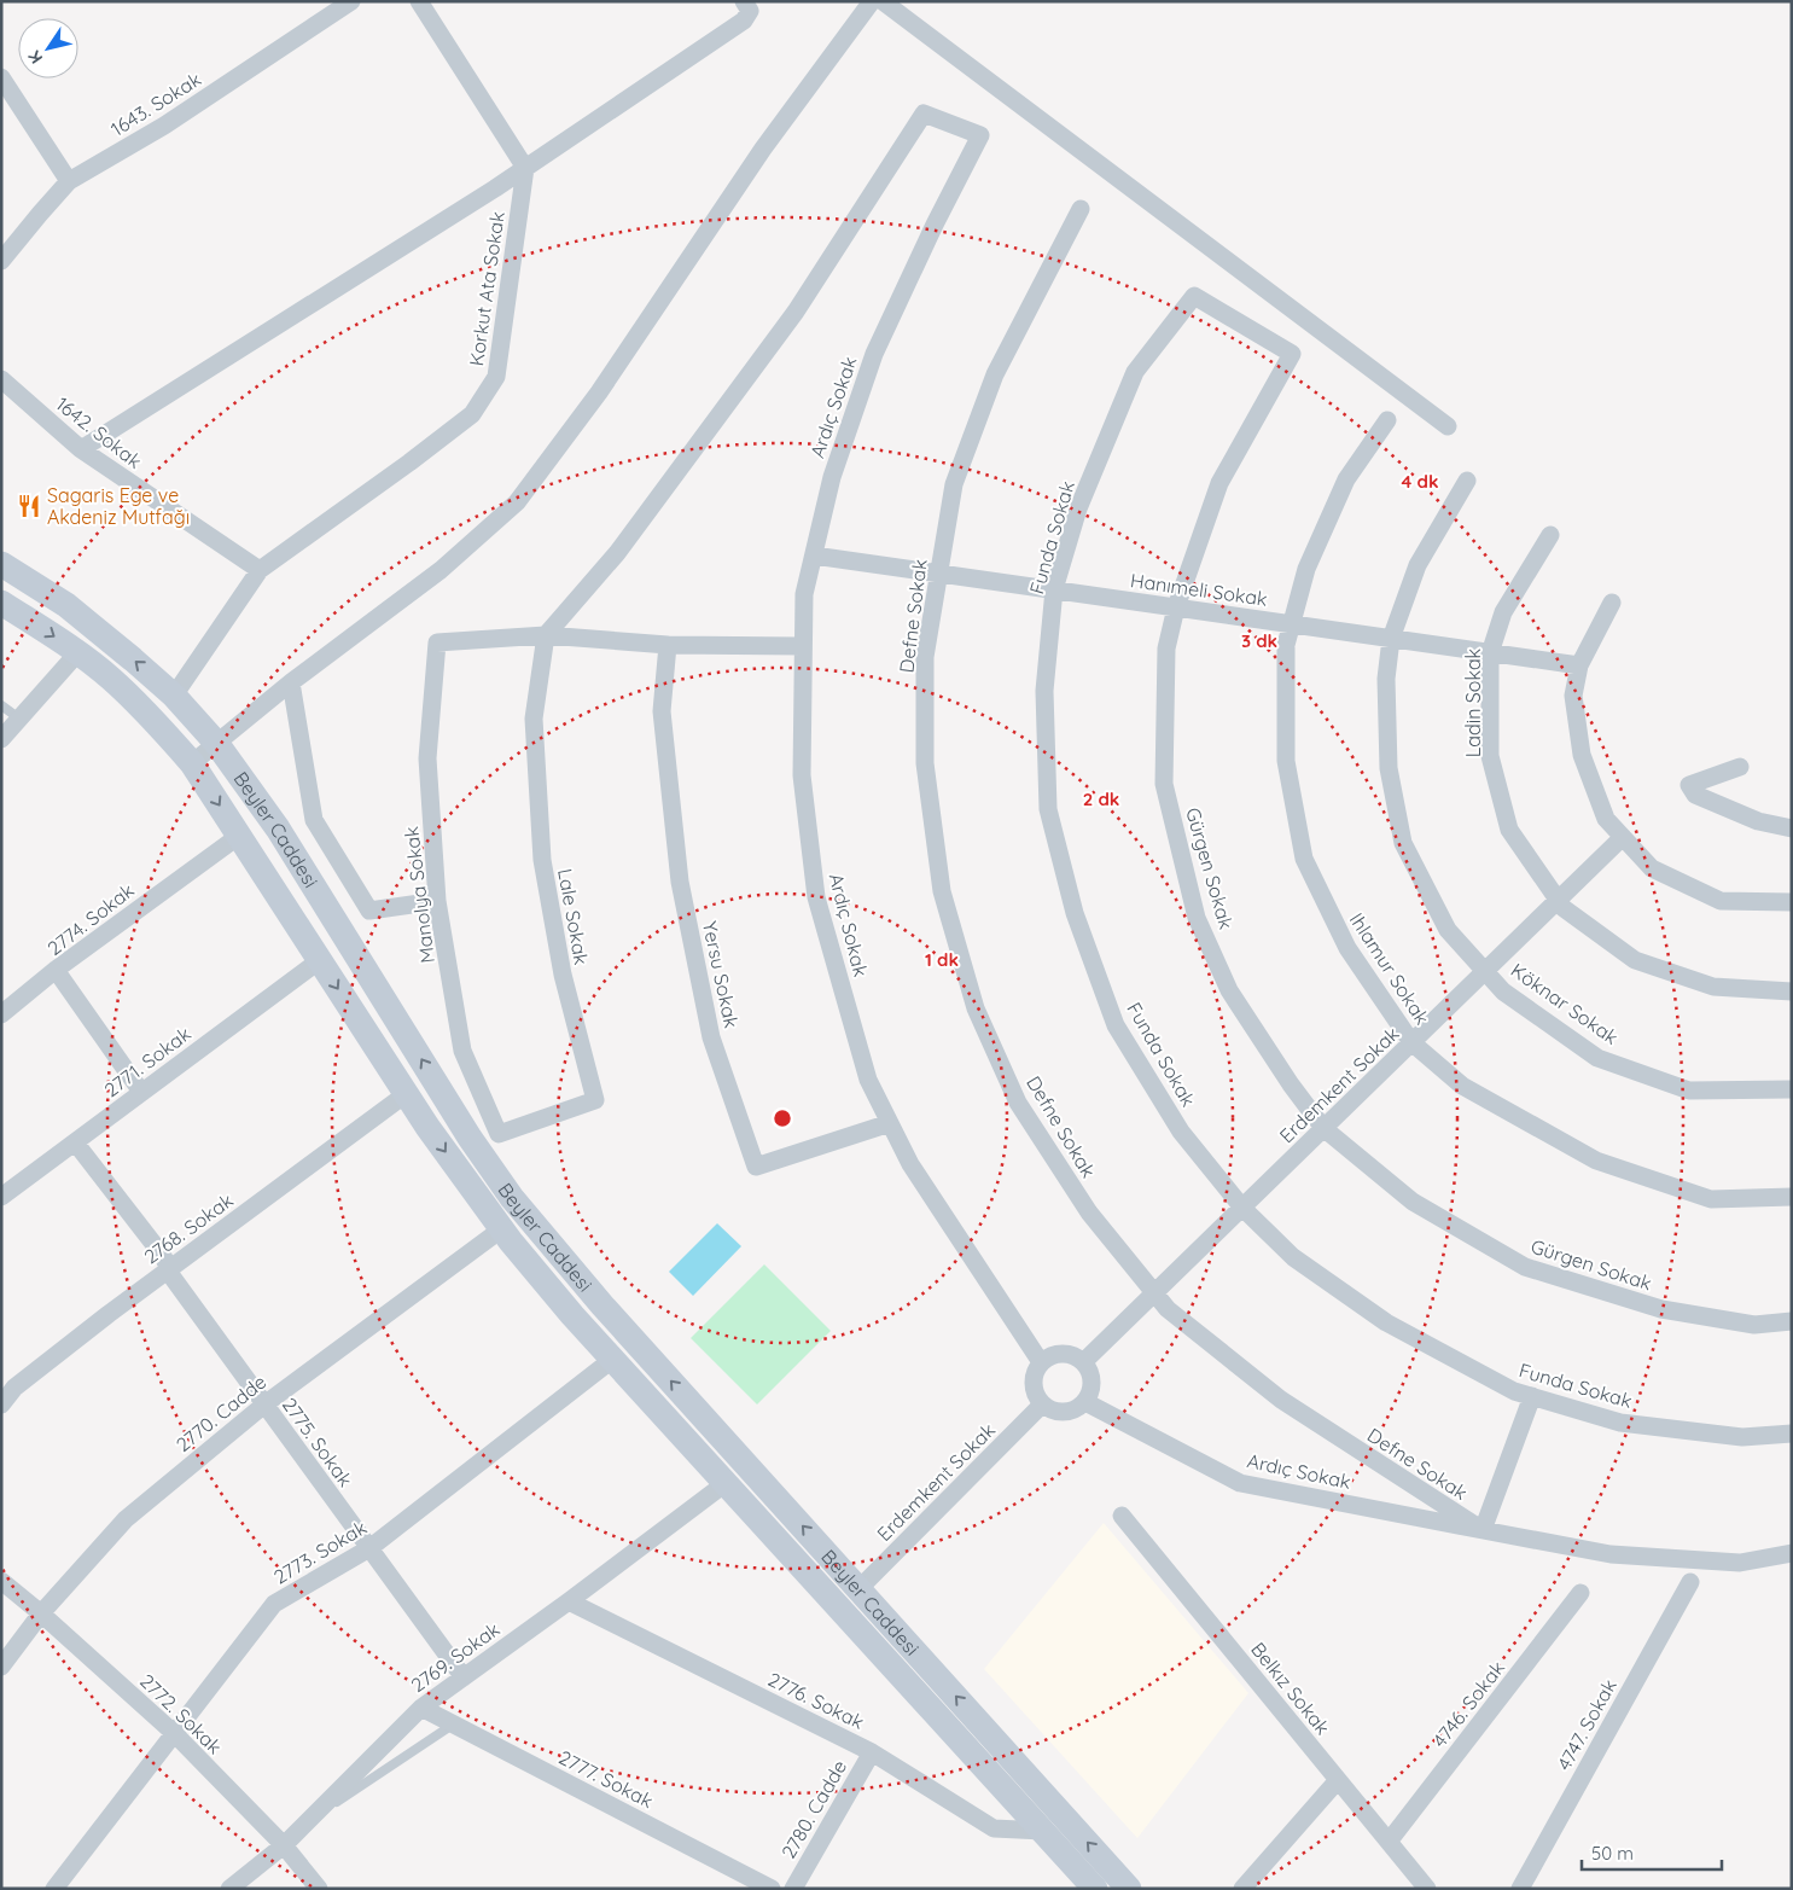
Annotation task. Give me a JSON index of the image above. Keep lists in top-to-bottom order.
{
  "streets": {
    "main road": ["Beyler Caddesi"],
    "street": [
      "1643. Sokak",
      "Korkut Ata Sokak",
      "Ardıç Sokak",
      "1642. Sokak",
      "Funda Sokak",
      "Hanımeli Sokak",
      "Defne Sokak",
      "Ladin Sokak",
      "Gürgen Sokak",
      "Manolya Sokak",
      "Lale Sokak",
      "2774. Sokak",
      "Ihlamur Sokak",
      "Yersu Sokak",
      "Köknar Sokak",
      "2771. Sokak",
      "Erdemkent Sokak",
      "2768. Sokak",
      "2770. Cadde",
      "2775. Sokak",
      "2773. Sokak",
      "2769. Sokak",
      "Belkız Sokak",
      "2776. Sokak",
      "4746. Sokak",
      "2772. Sokak",
      "4747. Sokak",
      "2777. Sokak",
      "2780. Cadde"
    ]
  },
  "crossings": [
    ["Korkut Ata Sokak", "1642. Sokak"],
    ["Ardıç Sokak", "Hanımeli Sokak"],
    ["Ardıç Sokak", "Defne Sokak"],
    ["Ardıç Sokak", "Manolya Sokak"],
    ["Ardıç Sokak", "Lale Sokak"],
    ["Ardıç Sokak", "Yersu Sokak"],
    ["Ardıç Sokak", "Erdemkent Sokak"],
    ["Funda Sokak", "Hanımeli Sokak"],
    ["Funda Sokak", "Gürgen Sokak"],
    ["Funda Sokak", "Erdemkent Sokak"],
    ["Hanımeli Sokak", "Defne Sokak"],
    ["Hanımeli Sokak", "Ladin Sokak"],
    ["Hanımeli Sokak", "Gürgen Sokak"],
    ["Hanımeli Sokak", "Ihlamur Sokak"],
    ["Hanımeli Sokak", "Köknar Sokak"],
    ["Defne Sokak", "Erdemkent Sokak"],
    ["Ladin Sokak", "Erdemkent Sokak"],
    ["Beyler Caddesi", "2774. Sokak"],
    ["Beyler Caddesi", "2771. Sokak"],
    ["Beyler Caddesi", "Erdemkent Sokak"],
    ["Beyler Caddesi", "2768. Sokak"],
    ["Beyler Caddesi", "2770. Cadde"],
    ["Beyler Caddesi", "2773. Sokak"],
    ["Beyler Caddesi", "2769. Sokak"],
    ["Beyler Caddesi", "2776. Sokak"],
    ["Gürgen Sokak", "Erdemkent Sokak"],
    ["Manolya Sokak", "Lale Sokak"],
    ["2774. Sokak", "2771. Sokak"],
    ["Ihlamur Sokak", "Erdemkent Sokak"],
    ["Köknar Sokak", "Erdemkent Sokak"],
    ["2771. Sokak", "2775. Sokak"],
    ["2768. Sokak", "2775. Sokak"],
    ["2770. Cadde", "2775. Sokak"],
    ["2770. Cadde", "2772. Sokak"],
    ["2775. Sokak", "2773. Sokak"],
    ["2775. Sokak", "2769. Sokak"],
    ["2773. Sokak", "2772. Sokak"],
    ["2769. Sokak", "2776. Sokak"],
    ["2769. Sokak", "2772. Sokak"],
    ["2769. Sokak", "2777. Sokak"],
    ["Belkız Sokak", "4746. Sokak"],
    ["2776. Sokak", "2780. Cadde"]
  ],
  "places": {
    "restaurant": ["Sagaris Ege ve Akdeniz Mutfağı"]
  },
  "scale_bar": "50 m",
  "north": "bottom left",
  "rings": [
    "4 dk",
    "3 dk",
    "2 dk",
    "1 dk"
  ]
}
